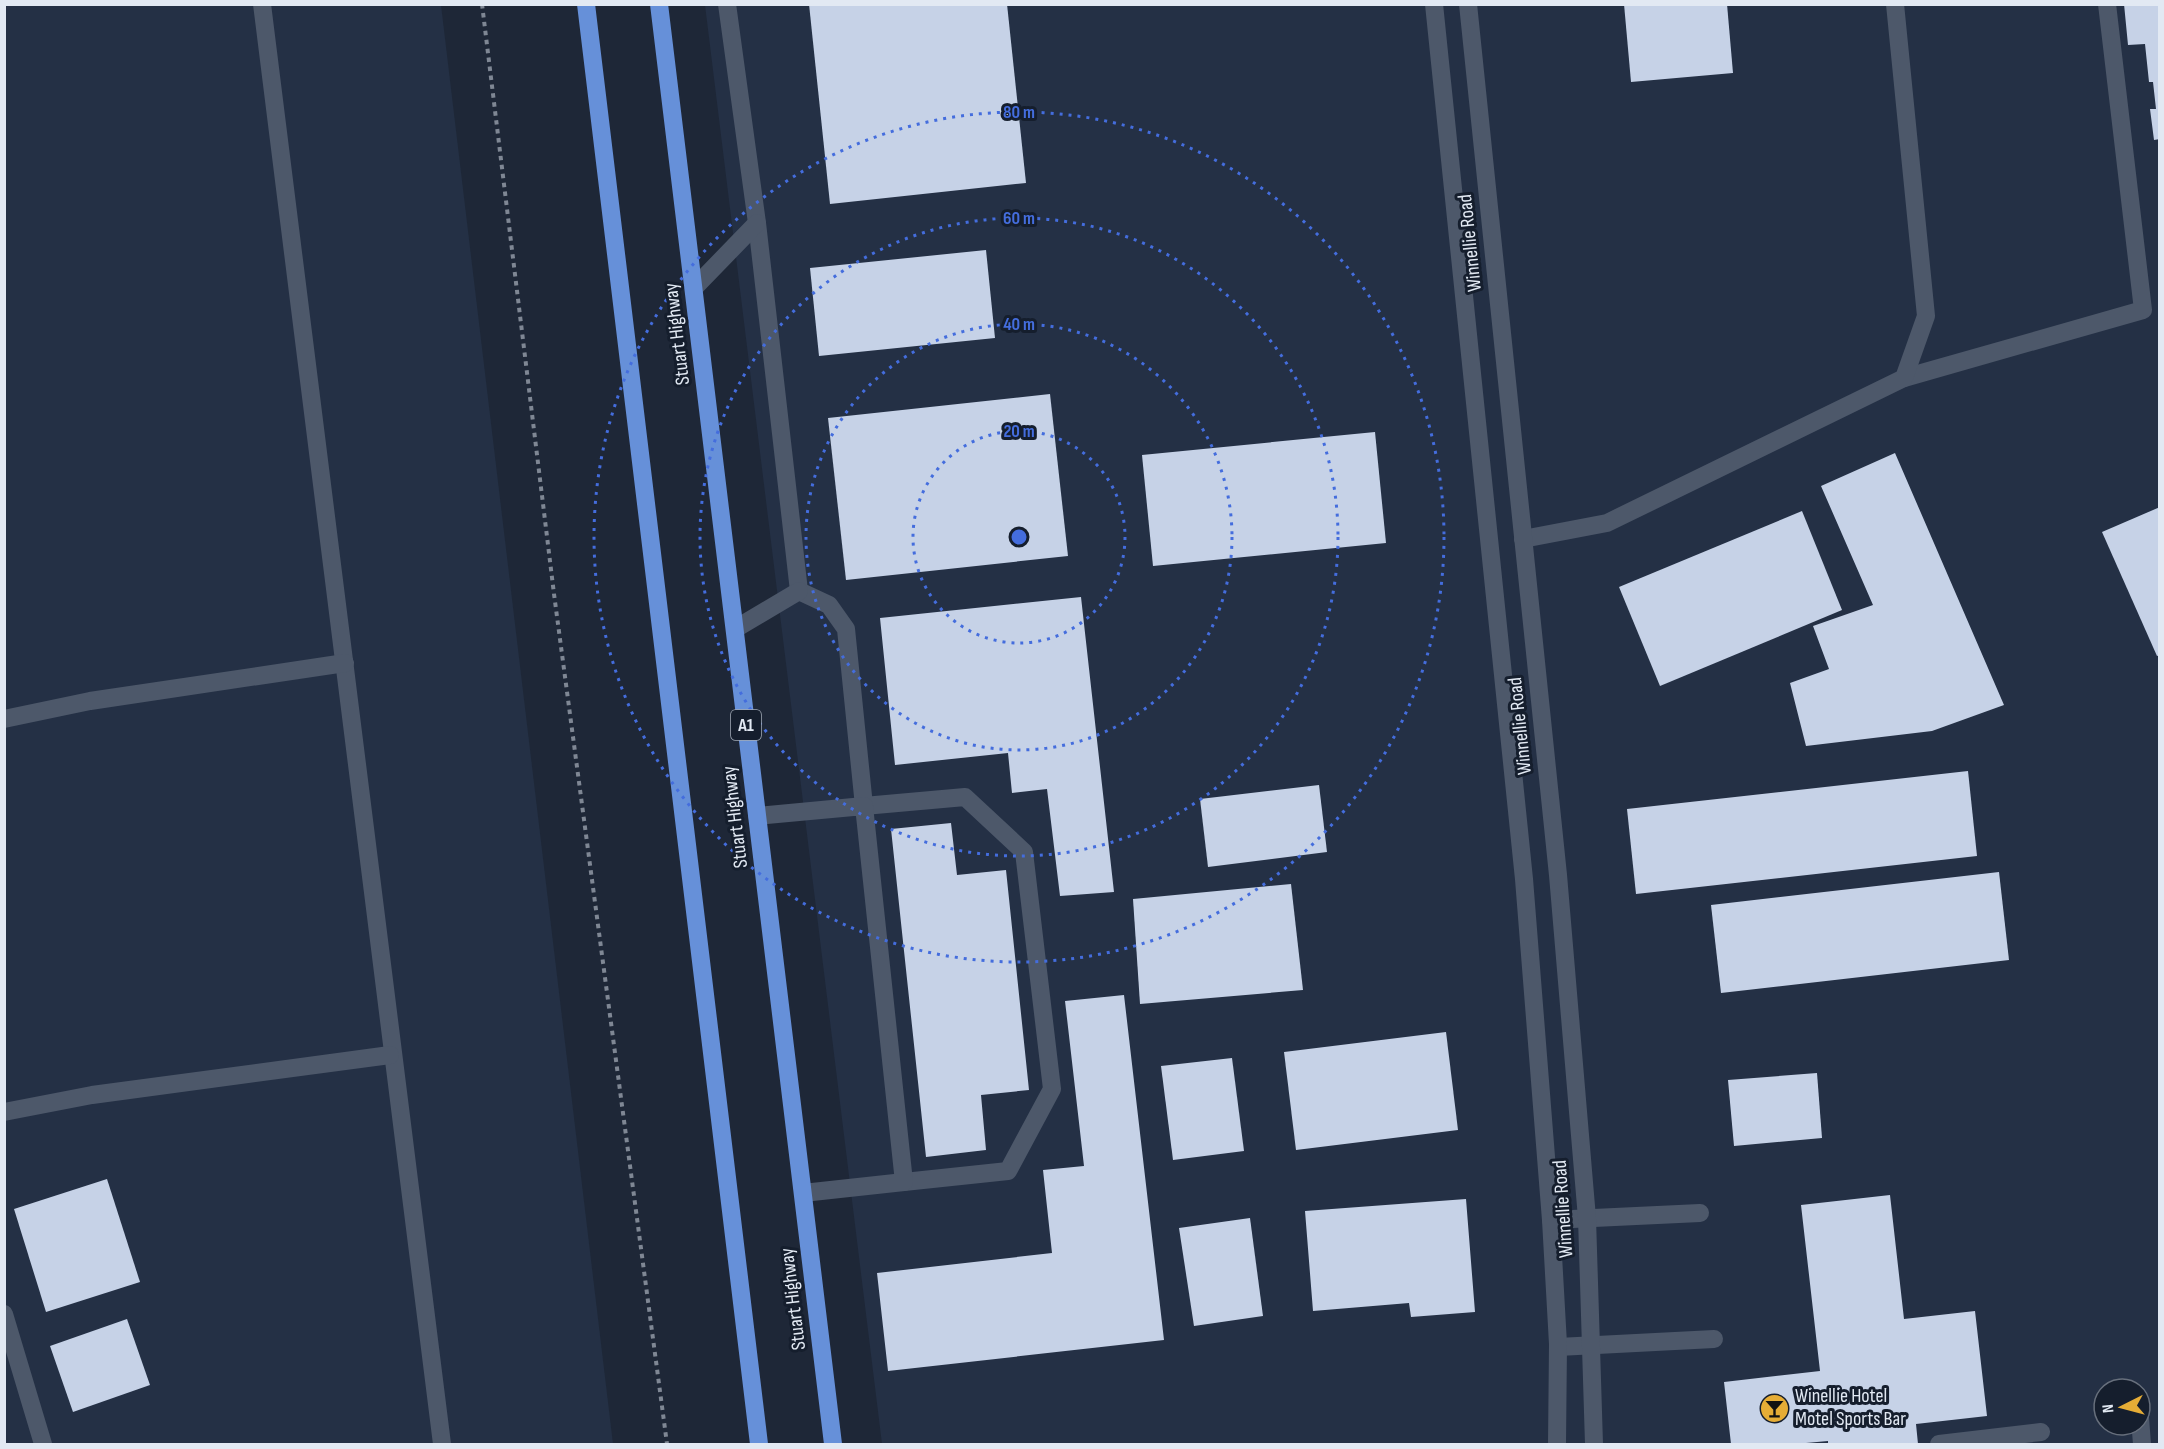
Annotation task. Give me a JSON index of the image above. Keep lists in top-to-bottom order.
{
  "streets": {
    "highway": ["Stuart Highway", "A1"],
    "street": ["Winnellie Road"]
  },
  "places": {
    "bar": ["Winellie Hotel Motel Sports Bar"]
  },
  "north": "left",
  "rings": [
    "80 m",
    "60 m",
    "40 m",
    "20 m"
  ]
}
